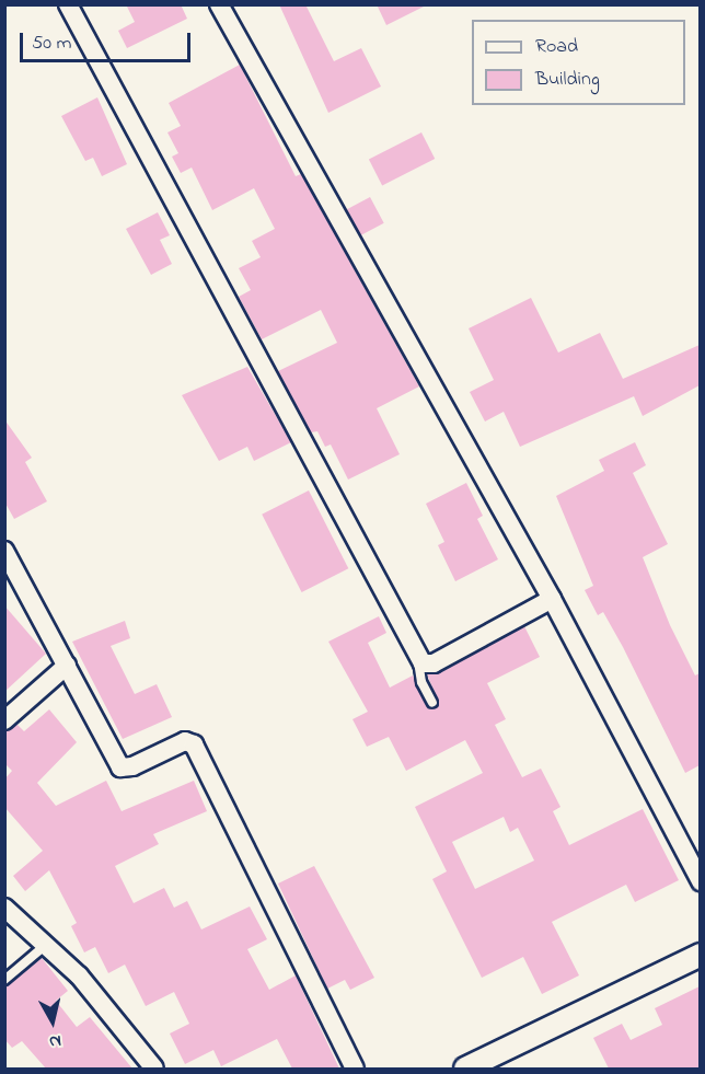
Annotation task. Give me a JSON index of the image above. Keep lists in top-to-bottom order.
{
  "legend": ["Road", "Building"],
  "scale_bar": "50 m",
  "north": "bottom"
}
